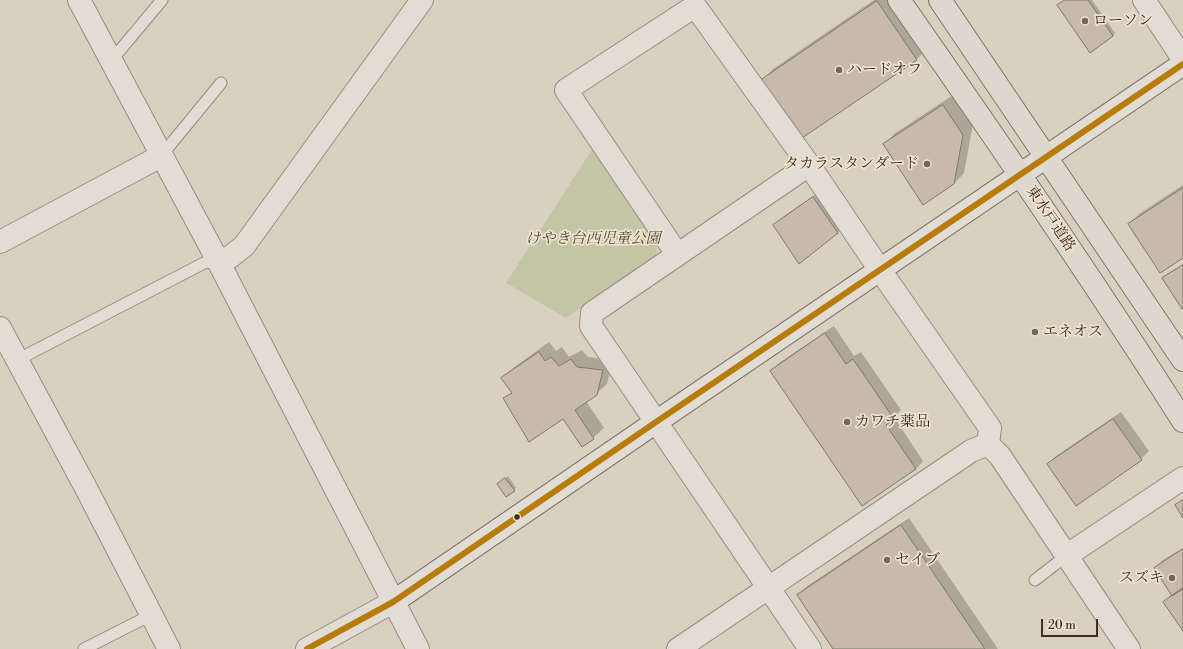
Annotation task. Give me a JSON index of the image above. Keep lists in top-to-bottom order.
{
  "streets": {
    "highway": ["東水戸道路"]
  },
  "parks": ["けやき台西児童公園"],
  "places": [
    "ローソン",
    "ハードオフ",
    "タカラスタンダード",
    "エネオス",
    "カワチ薬品",
    "セイブ",
    "スズキ"
  ],
  "scale_bar": "20 m"
}
